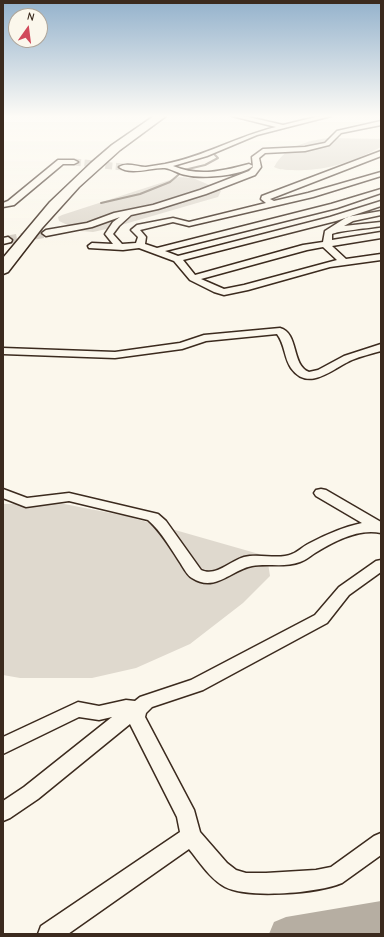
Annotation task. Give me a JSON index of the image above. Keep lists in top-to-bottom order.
{
  "north": "top"
}
